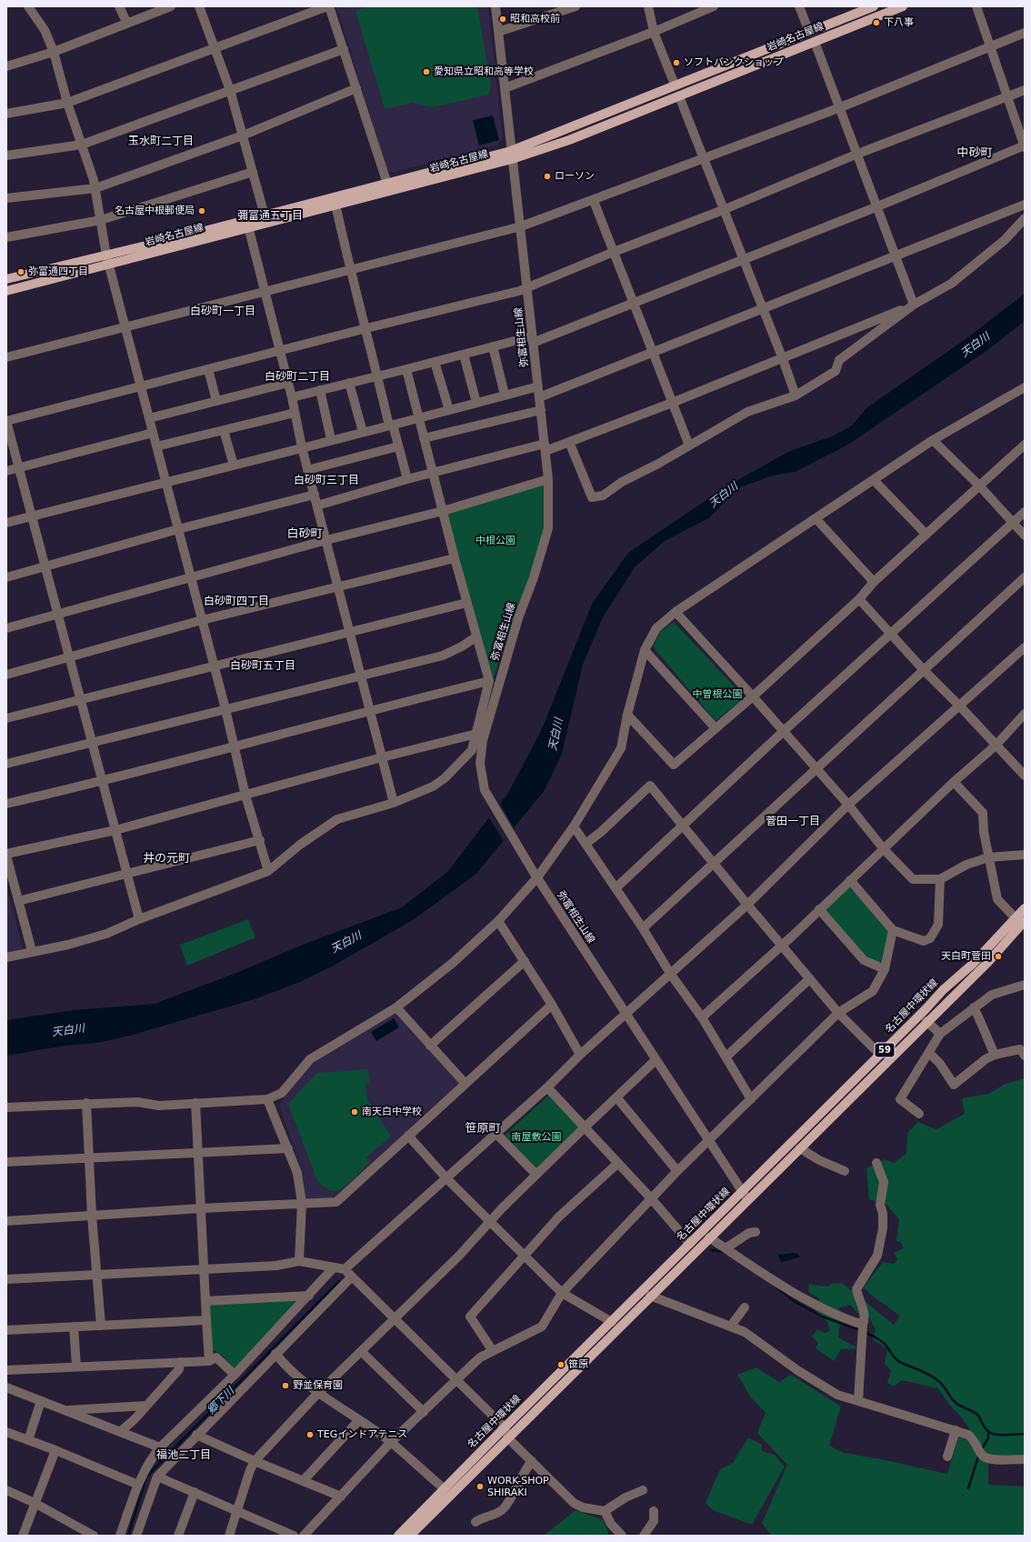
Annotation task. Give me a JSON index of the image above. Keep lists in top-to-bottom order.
{
  "streets": {
    "main road": ["岩崎名古屋線", "名古屋中環状線", "59"],
    "street": ["弥富相生山線"]
  },
  "crossings": [
    ["岩崎名古屋線", "弥富相生山線"],
    ["弥富相生山線", "名古屋中環状線"]
  ],
  "districts": [
    "玉水町二丁目",
    "中砂町",
    "彌富通五丁目",
    "白砂町一丁目",
    "白砂町二丁目",
    "白砂町三丁目",
    "白砂町",
    "白砂町四丁目",
    "白砂町五丁目",
    "菅田一丁目",
    "井の元町",
    "笹原町",
    "福池二丁目"
  ],
  "water": ["天白川", "郷下川"],
  "parks": ["中根公園", "中曽根公園", "南屋敷公園"],
  "places": [
    "昭和高校前",
    "下八事",
    "ソフトバンクショップ",
    "愛知県立昭和高等学校",
    "ローソン",
    "名古屋中根郵便局",
    "弥富通四丁目",
    "天白町菅田",
    "南天白中学校",
    "笹原",
    "野並保育園",
    "TEGインドアテニス",
    "WORK-SHOP SHIRAKI"
  ]
}
